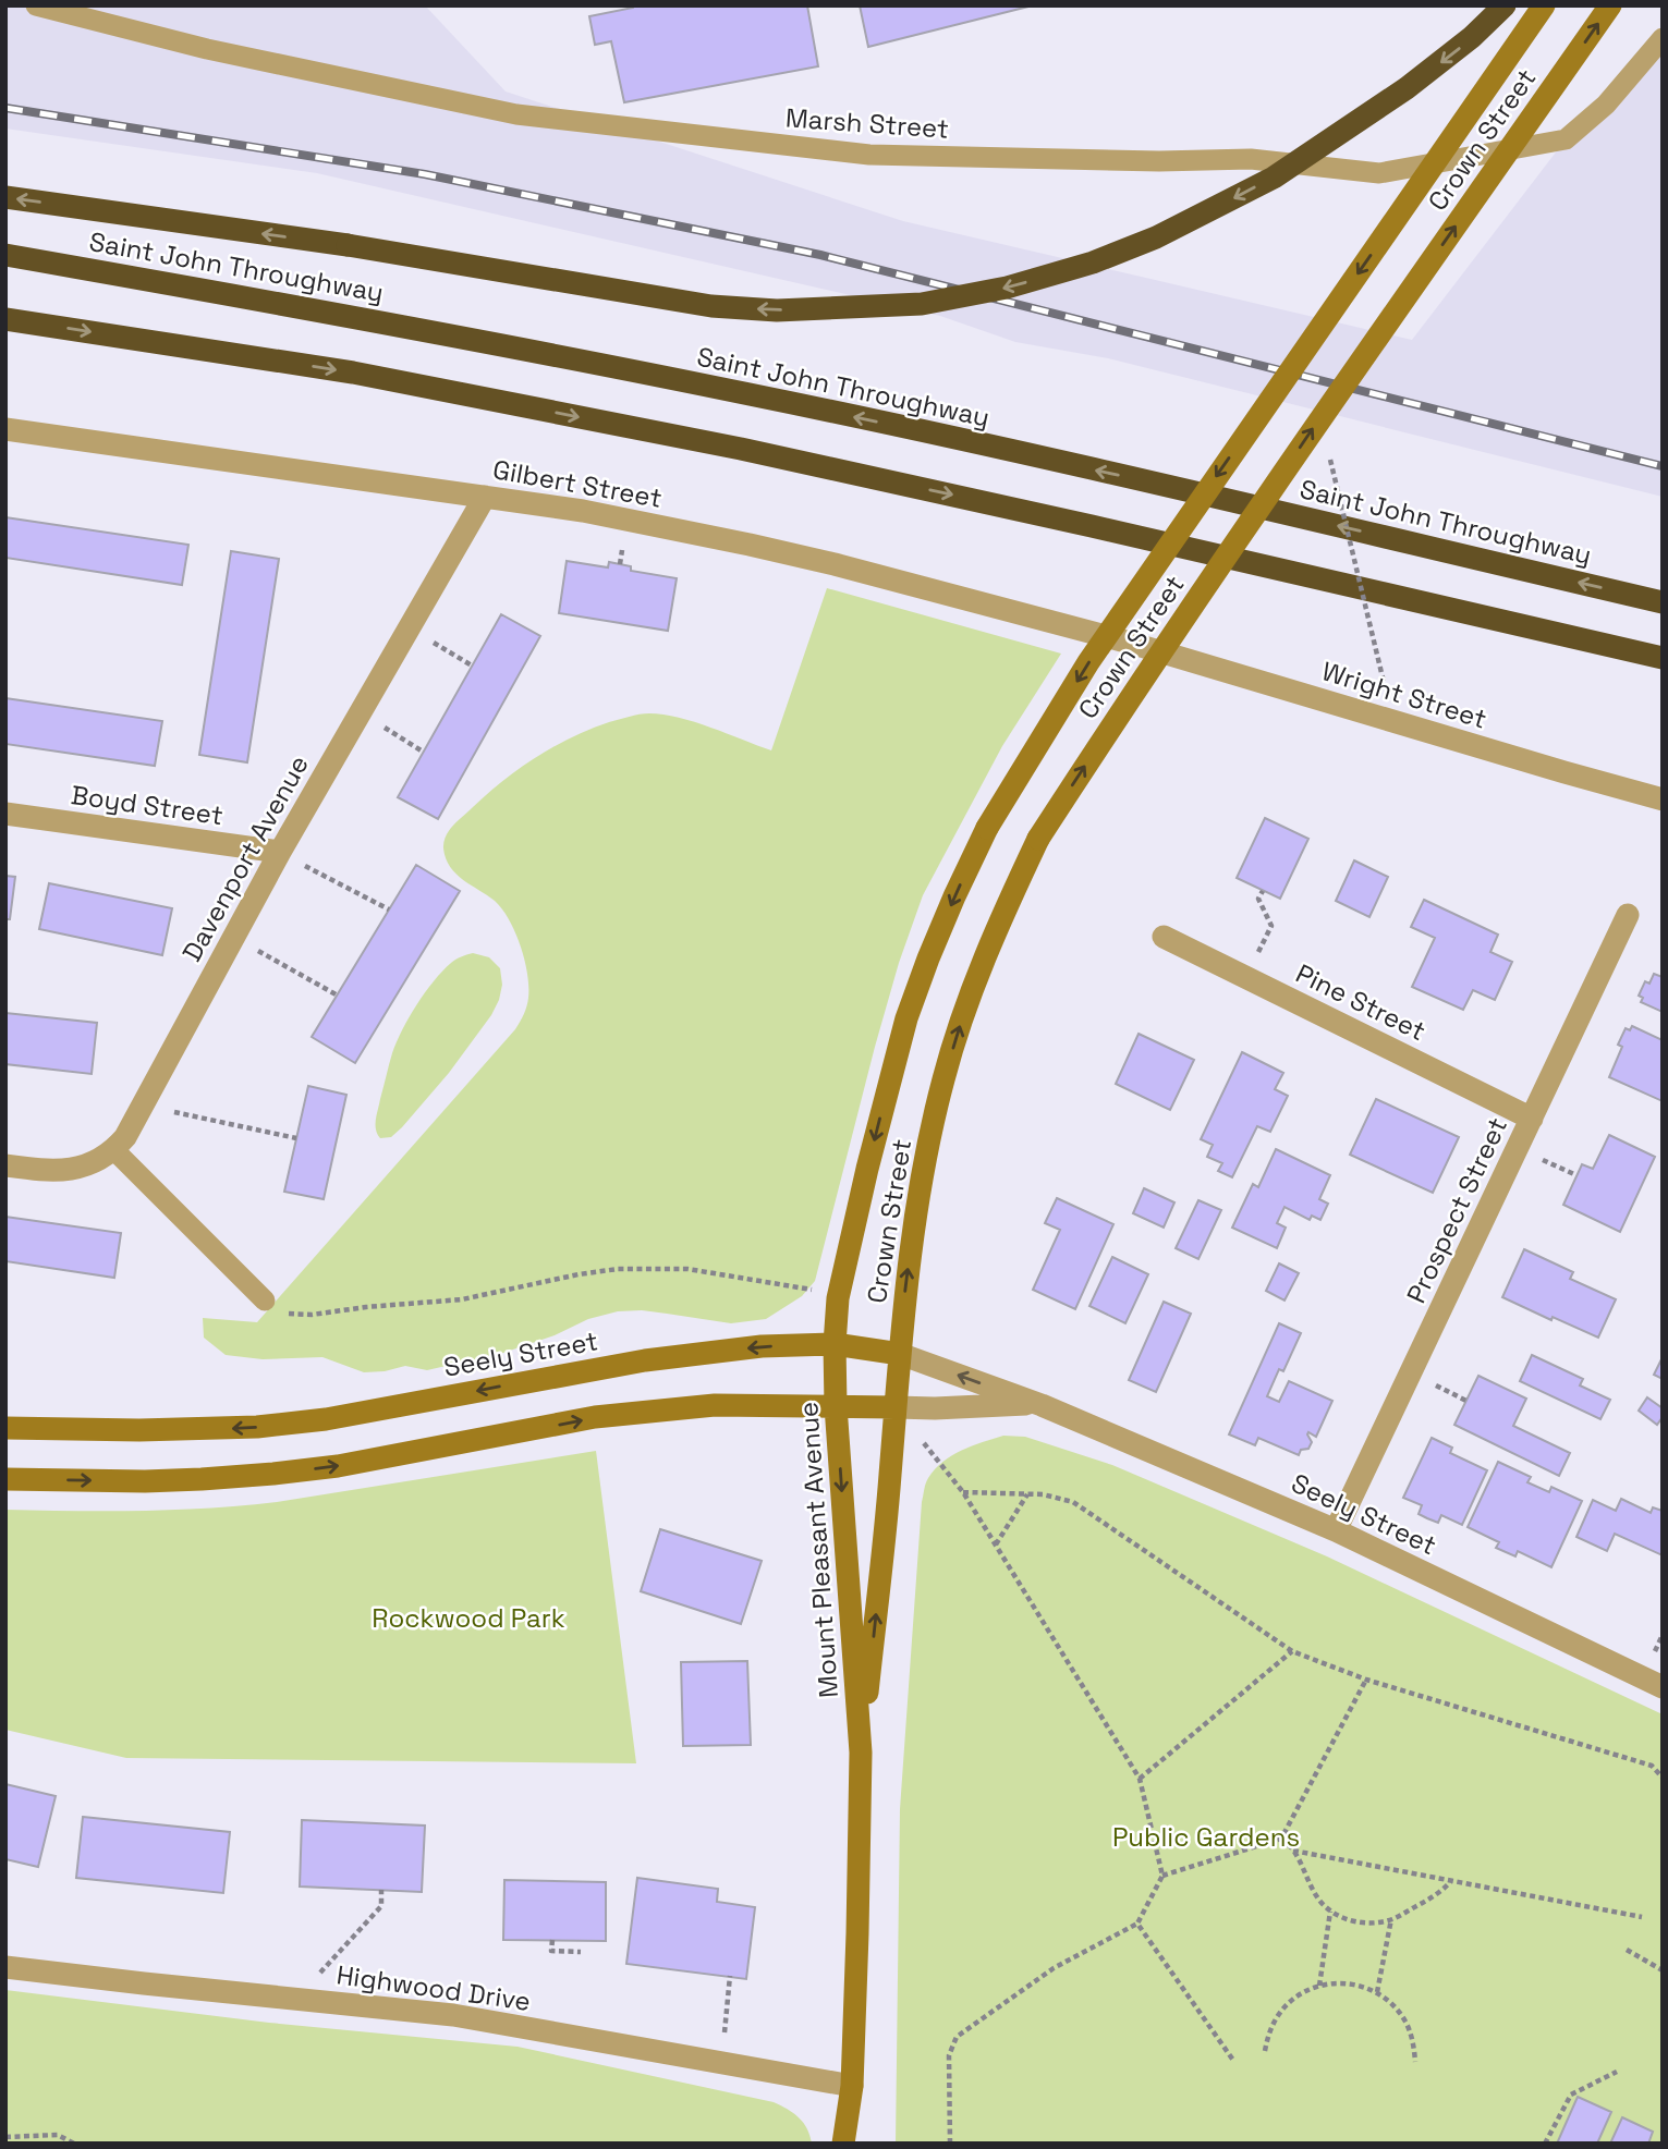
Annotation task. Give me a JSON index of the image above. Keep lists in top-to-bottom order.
{
  "streets": {
    "highway": ["Saint John Throughway"],
    "main road": ["Crown Street", "Seely Street", "Mount Pleasant Avenue"],
    "street": [
      "Gilbert Street",
      "Wright Street",
      "Boyd Street",
      "Davenport Avenue",
      "Pine Street",
      "Prospect Street",
      "Highwood Drive"
    ],
    "lane": ["Marsh Street"]
  },
  "crossings": [
    ["Crown Street", "Seely Street"],
    ["Crown Street", "Mount Pleasant Avenue"],
    ["Gilbert Street", "Wright Street"],
    ["Gilbert Street", "Davenport Avenue"],
    ["Boyd Street", "Davenport Avenue"],
    ["Pine Street", "Prospect Street"],
    ["Prospect Street", "Seely Street"],
    ["Seely Street", "Mount Pleasant Avenue"],
    ["Mount Pleasant Avenue", "Highwood Drive"]
  ],
  "parks": ["Rockwood Park", "Public Gardens"]
}
